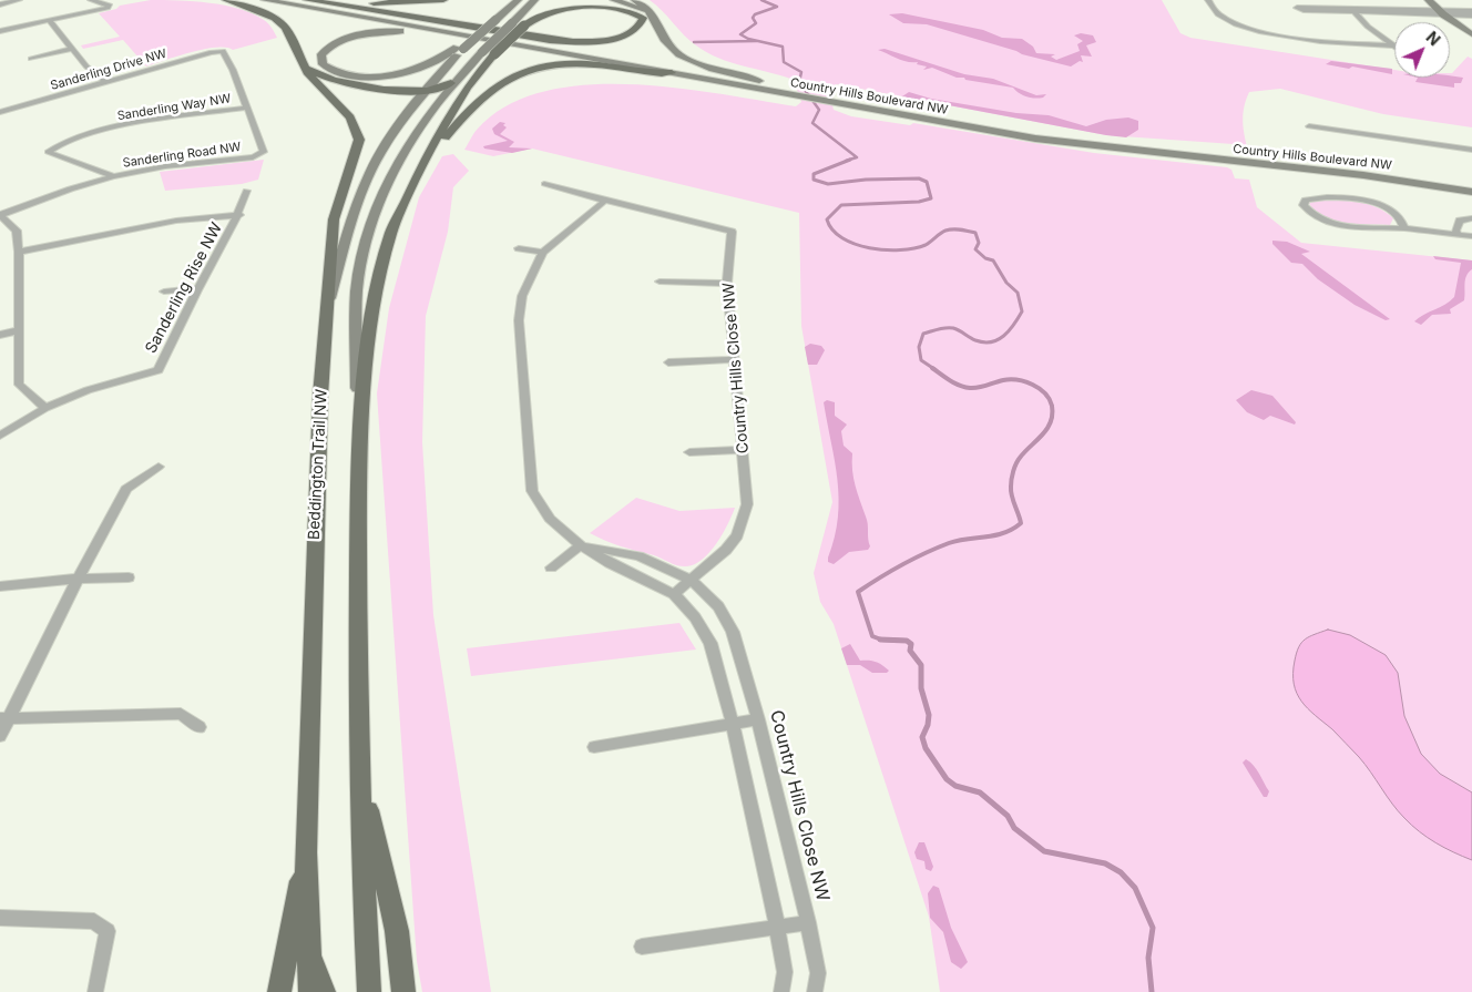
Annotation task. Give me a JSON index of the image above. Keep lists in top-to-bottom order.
{
  "streets": {
    "main road": ["Country Hills Boulevard NW", "Beddington Trail NW"],
    "street": [
      "Sanderling Drive NW",
      "Sanderling Way NW",
      "Sanderling Road NW",
      "Sanderling Rise NW",
      "Country Hills Close NW"
    ]
  },
  "crossings": [
    ["Sanderling Drive NW", "Sanderling Road NW"],
    ["Sanderling Way NW", "Sanderling Road NW"]
  ],
  "north": "top right"
}
